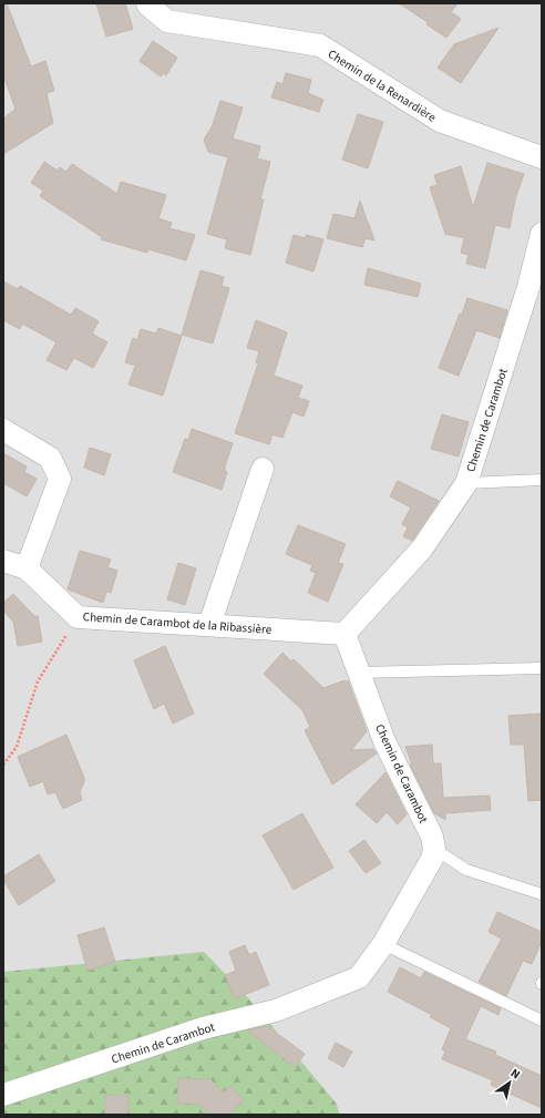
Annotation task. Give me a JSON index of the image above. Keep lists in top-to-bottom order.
{
  "streets": {
    "street": ["Chemin de la Renardière", "Chemin de Carambot", "Chemin de Carambot de la Ribassière"]
  },
  "crossings": [
    ["Chemin de Carambot", "Chemin de Carambot de la Ribassière"]
  ],
  "north": "top right"
}
